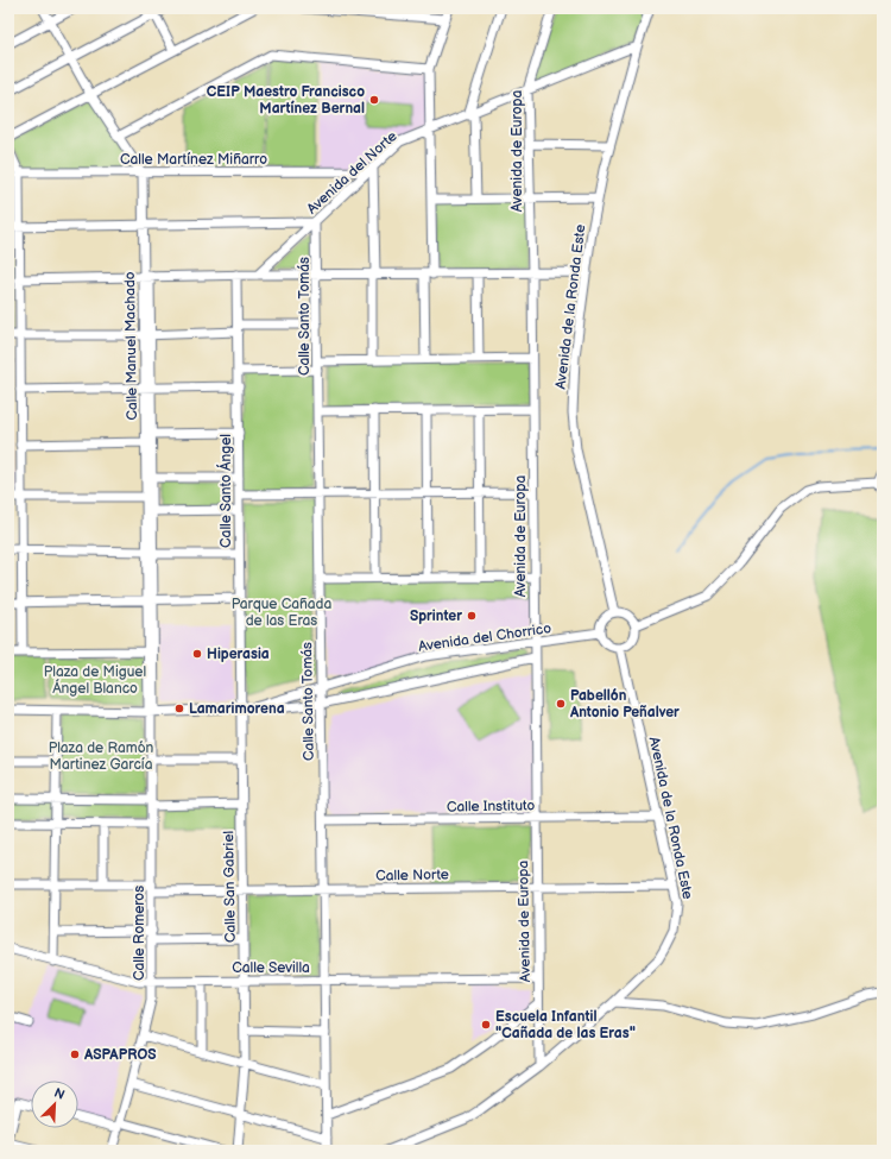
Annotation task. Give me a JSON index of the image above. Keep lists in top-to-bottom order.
{
  "streets": {
    "street": [
      "Avenida de Europa",
      "Calle Martínez Miñarro",
      "Avenida del Norte",
      "Avenida de la Ronda Este",
      "Calle Santo Tomás",
      "Calle Manuel Machado",
      "Calle Santo Ángel",
      "Avenida del Chorrico",
      "Calle Instituto",
      "Calle Norte",
      "Calle San Gabriel",
      "Calle Romeros",
      "Calle Sevilla"
    ]
  },
  "crossings": [
    ["Avenida de Europa", "Avenida del Norte"],
    ["Avenida de Europa", "Avenida de la Ronda Este"],
    ["Avenida de Europa", "Avenida del Chorrico"],
    ["Avenida de Europa", "Calle Instituto"],
    ["Avenida de Europa", "Calle Norte"],
    ["Avenida de Europa", "Calle Sevilla"],
    ["Calle Martínez Miñarro", "Avenida del Norte"],
    ["Calle Martínez Miñarro", "Calle Manuel Machado"],
    ["Avenida del Norte", "Avenida de la Ronda Este"],
    ["Avenida del Norte", "Calle Santo Tomás"],
    ["Avenida de la Ronda Este", "Avenida del Chorrico"],
    ["Avenida de la Ronda Este", "Calle Instituto"],
    ["Avenida de la Ronda Este", "Calle Norte"],
    ["Calle Santo Tomás", "Avenida del Chorrico"],
    ["Calle Santo Tomás", "Calle Instituto"],
    ["Calle Santo Tomás", "Calle Norte"],
    ["Calle Santo Tomás", "Calle Sevilla"],
    ["Calle Manuel Machado", "Avenida del Chorrico"],
    ["Calle Manuel Machado", "Calle Romeros"],
    ["Calle Santo Ángel", "Avenida del Chorrico"],
    ["Calle Santo Ángel", "Calle San Gabriel"],
    ["Avenida del Chorrico", "Calle San Gabriel"],
    ["Avenida del Chorrico", "Calle Romeros"],
    ["Calle Norte", "Calle San Gabriel"],
    ["Calle Norte", "Calle Romeros"],
    ["Calle San Gabriel", "Calle Sevilla"],
    ["Calle Romeros", "Calle Sevilla"]
  ],
  "parks": ["Parque Cañada de las Eras", "Plaza de Miguel Ángel Blanco", "Plaza de Ramón Martinez García"],
  "places": [
    "CEIP Maestro Francisco Martínez Bernal",
    "Sprinter",
    "Hiperasia",
    "Pabellón Antonio Peñalver",
    "Lamarimorena",
    "Escuela Infantil \"Cañada de las Eras\"",
    "ASPAPROS"
  ],
  "north": "top right"
}
